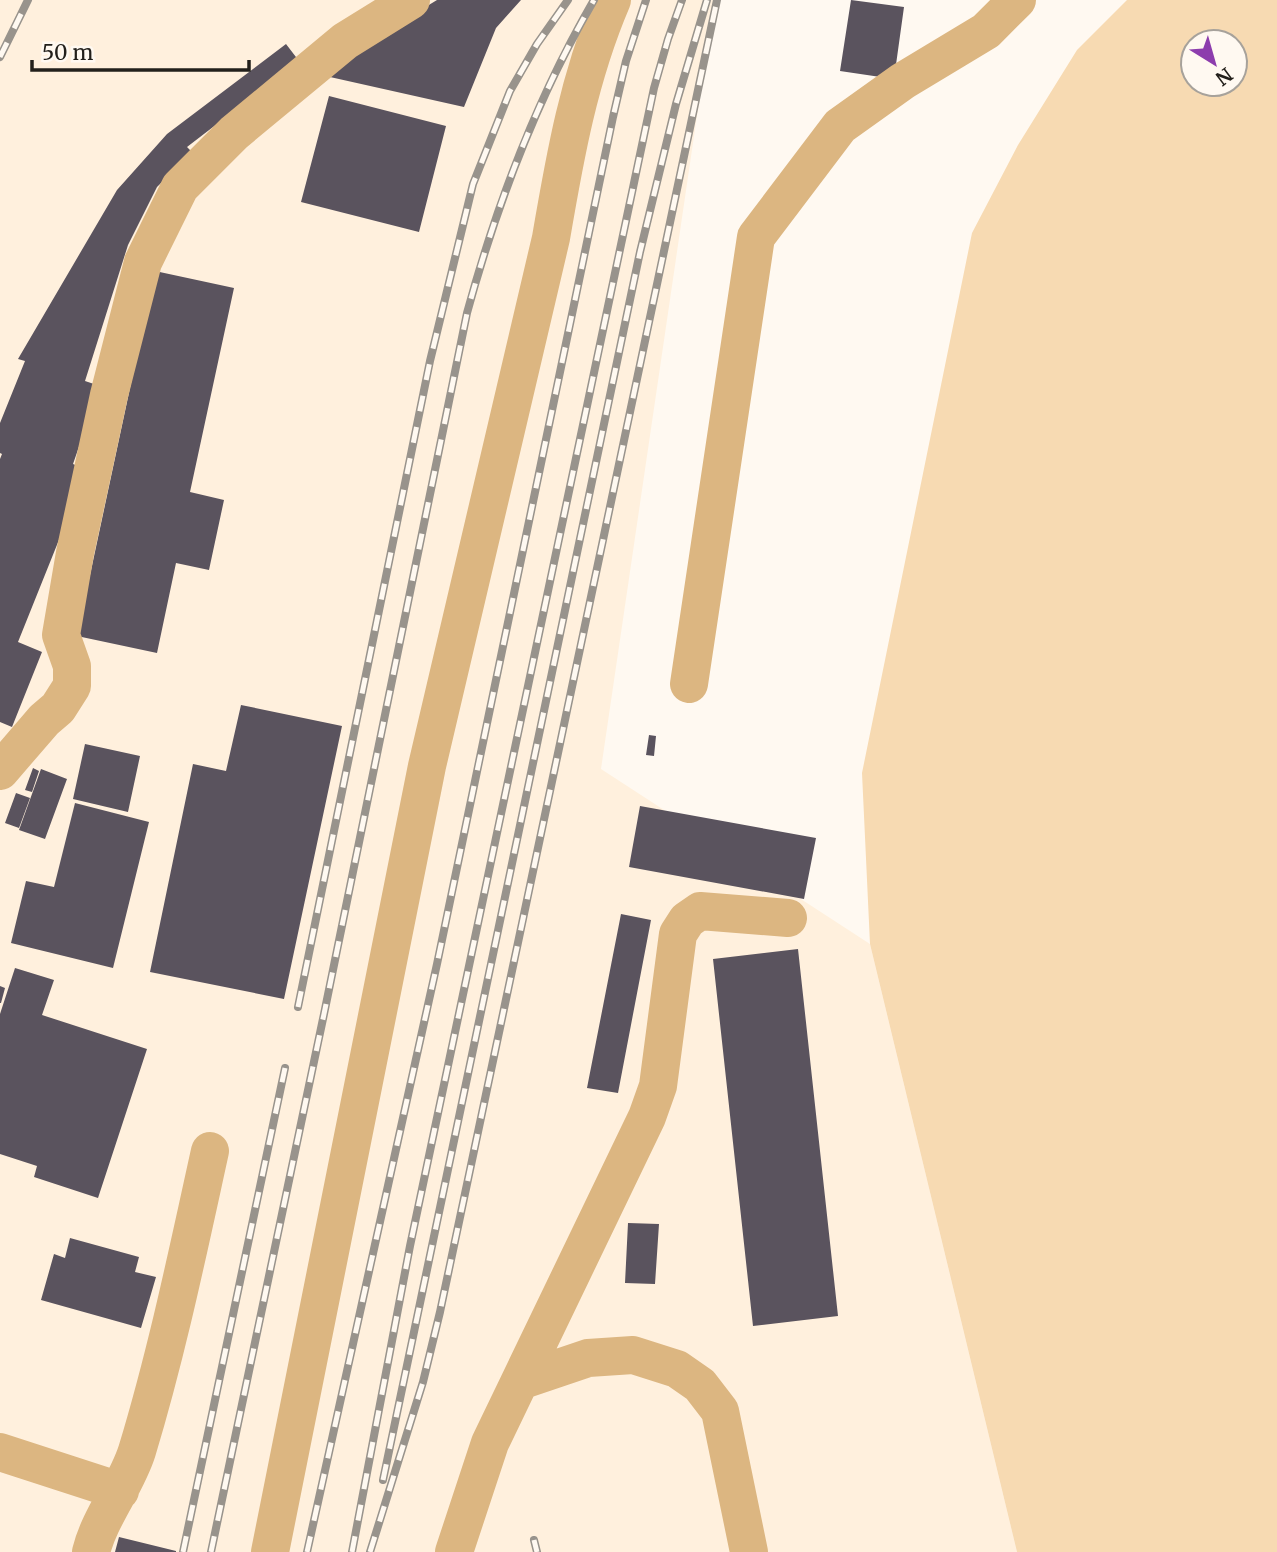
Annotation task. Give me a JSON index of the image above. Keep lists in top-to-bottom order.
{
  "scale_bar": "50 m",
  "north": "bottom right"
}
